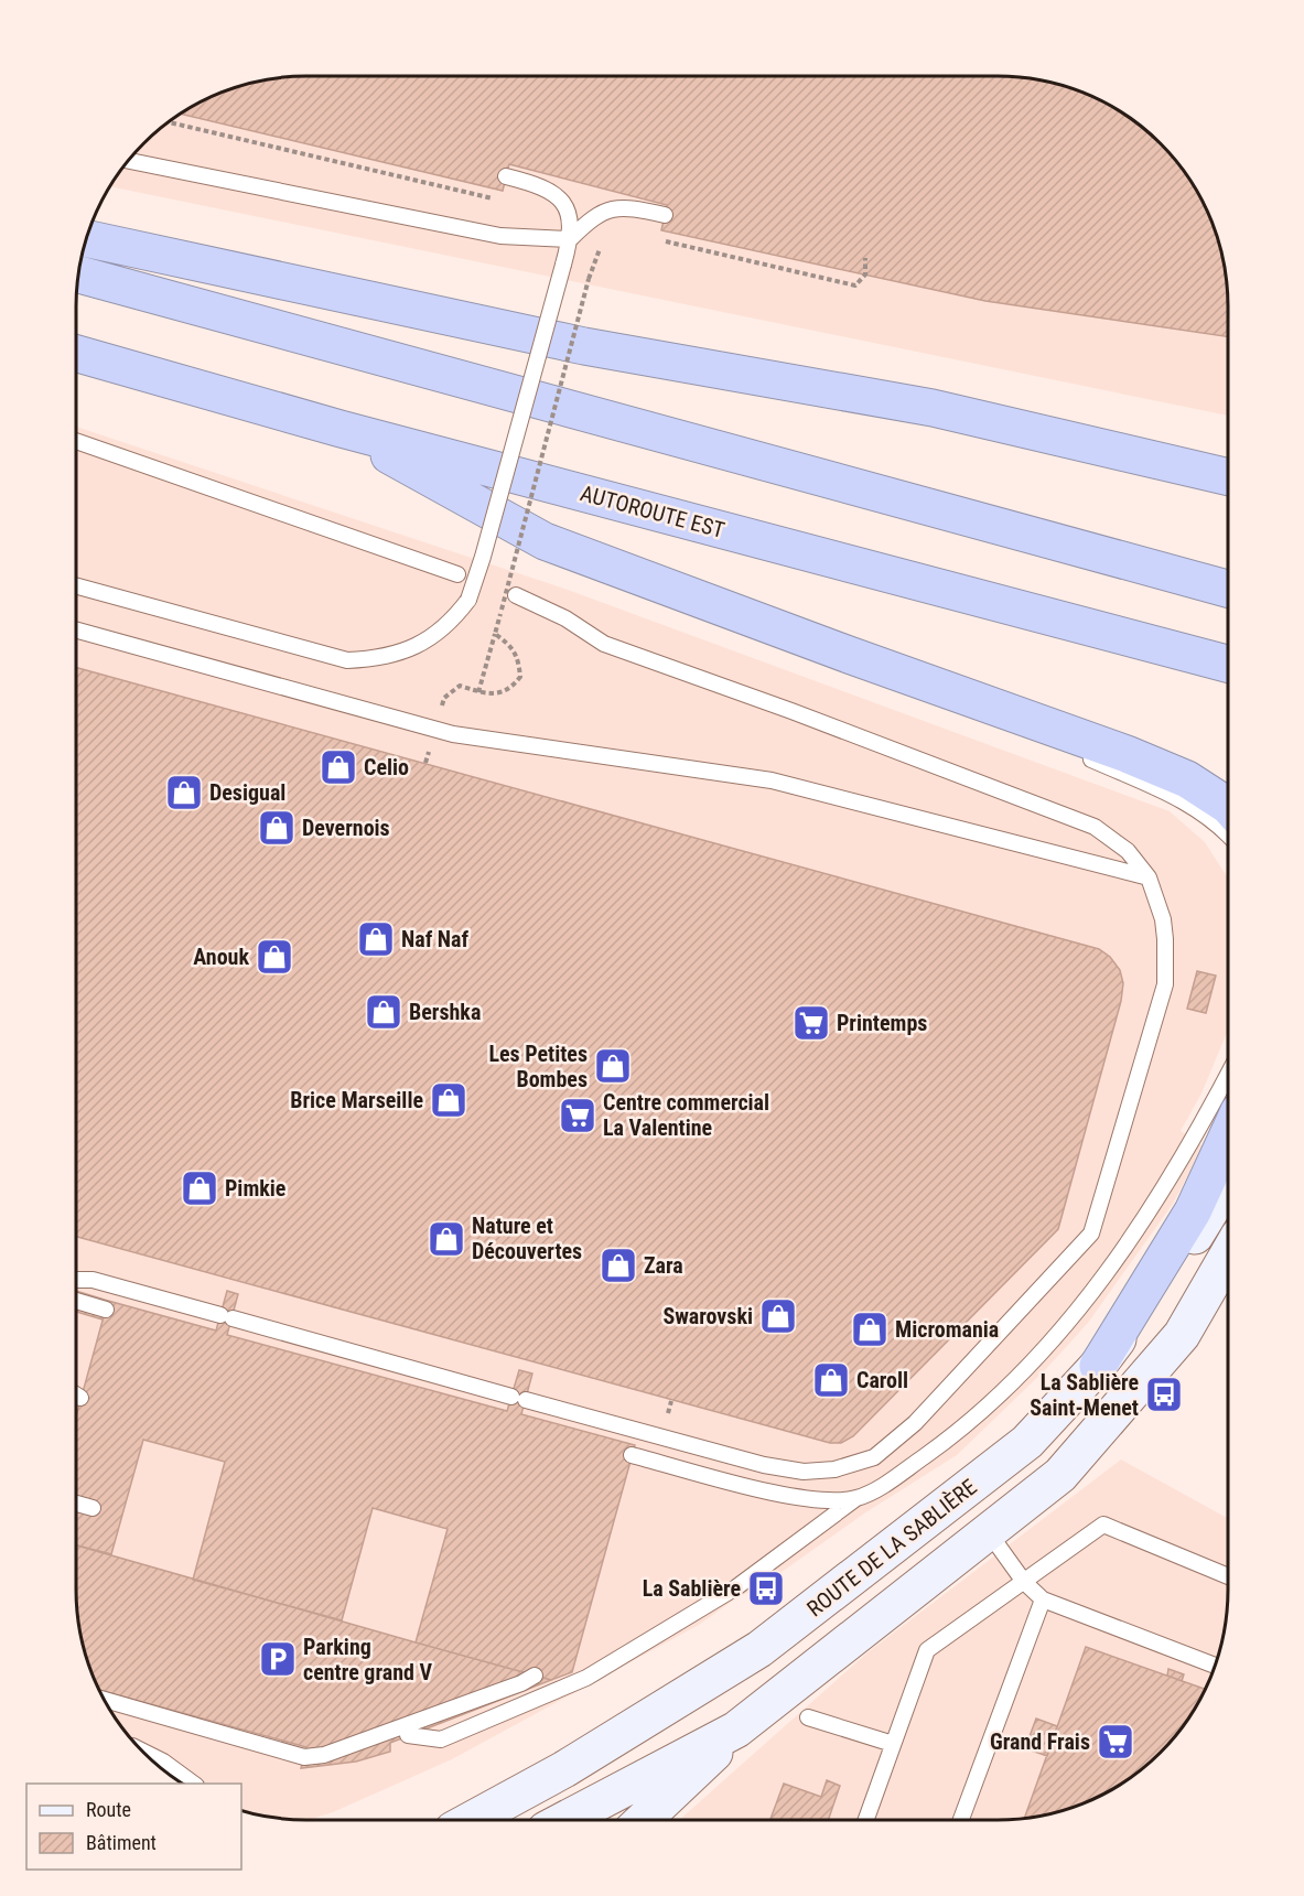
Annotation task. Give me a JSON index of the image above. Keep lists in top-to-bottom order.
{
  "streets": {
    "highway": ["AUTOROUTE EST"],
    "main road": ["ROUTE DE LA SABLIÈRE"]
  },
  "places": {
    "shop": [
      "Celio",
      "Desigual",
      "Devernois",
      "Naf Naf",
      "Anouk",
      "Bershka",
      "Les Petites Bombes",
      "Brice Marseille",
      "Pimkie",
      "Nature et Découvertes",
      "Zara",
      "Swarovski",
      "Micromania",
      "Caroll"
    ],
    "supermarket": ["Printemps", "Centre commercial La Valentine", "Grand Frais"],
    "bus stop": ["La Sablière Saint-Menet", "La Sablière"],
    "parking": ["Parking centre grand V"]
  },
  "legend": ["Route", "Bâtiment"]
}
